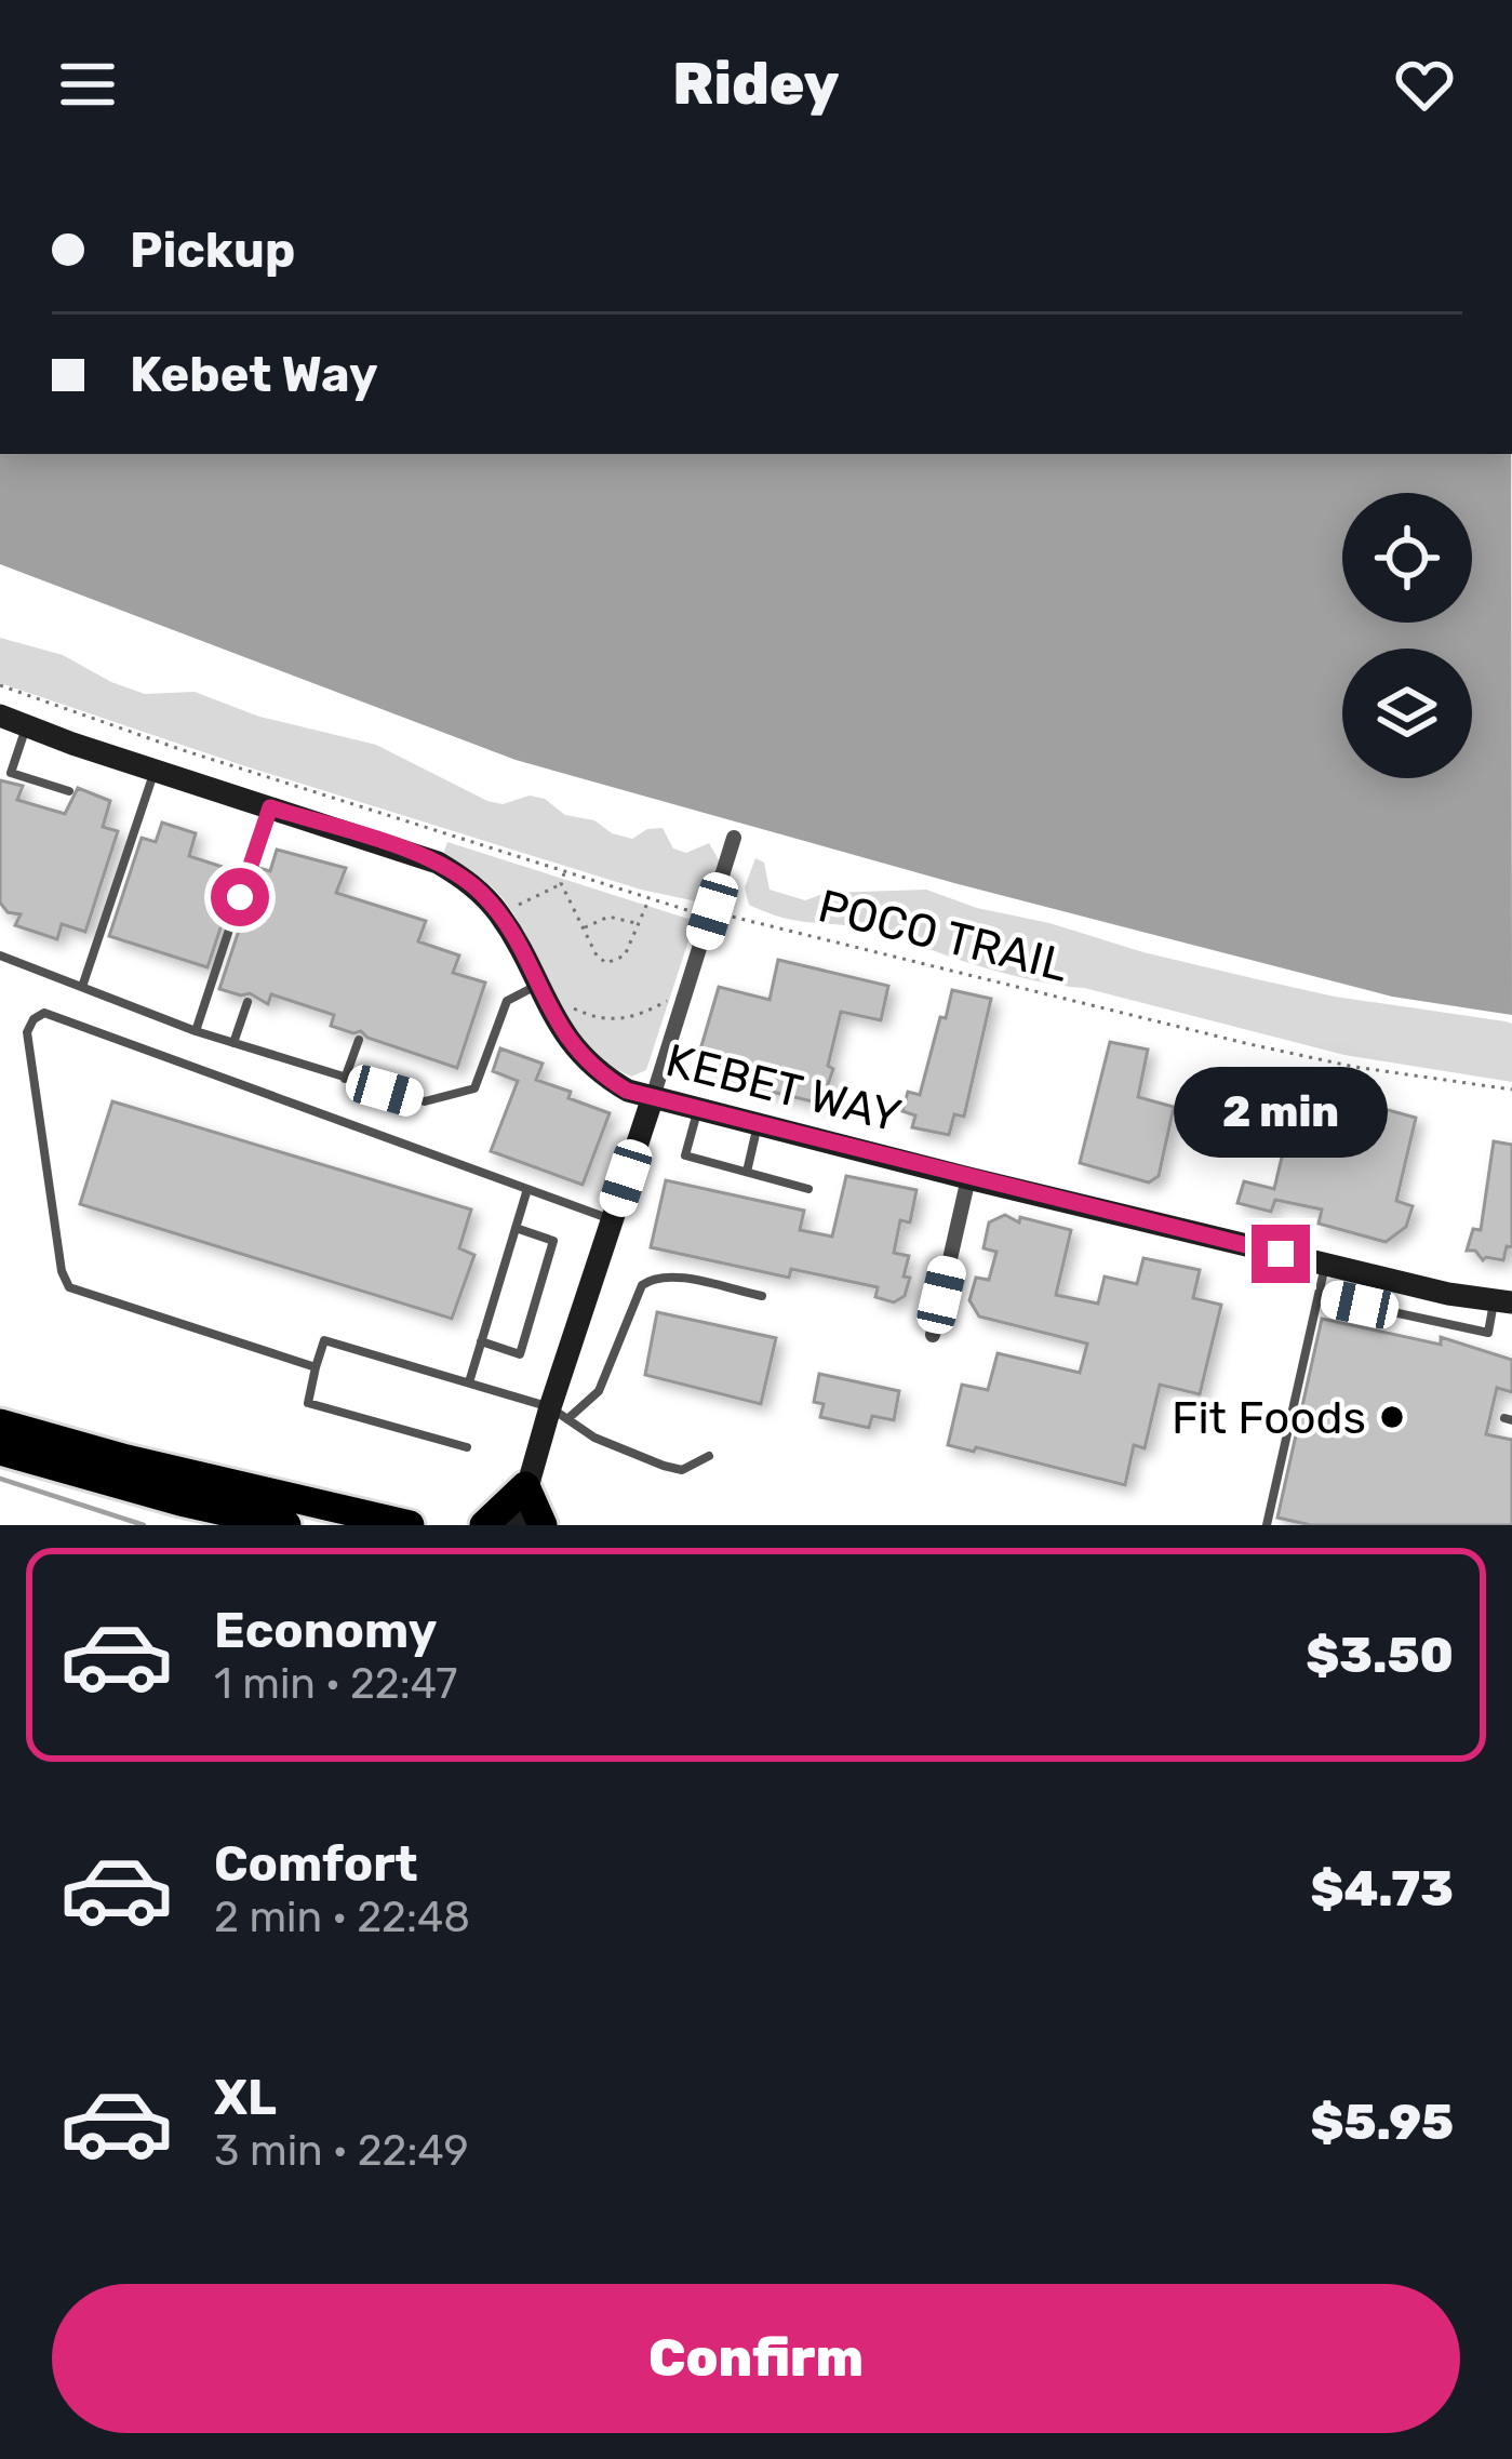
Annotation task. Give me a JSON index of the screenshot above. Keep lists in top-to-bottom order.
{
  "streets": {
    "street": ["KEBET WAY"],
    "path": ["POCO TRAIL"]
  },
  "places": ["Fit Foods"],
  "page": {
    "header": "Ridey",
    "banner": ["Pickup", "Kebet Way"],
    "bubble": "2 min",
    "list": [
      {
        "name": "Economy",
        "note": "1 min · 22:47",
        "value": "$3.50"
      },
      {
        "name": "Comfort",
        "note": "2 min · 22:48",
        "value": "$4.73"
      },
      {
        "name": "XL",
        "note": "3 min · 22:49",
        "value": "$5.95"
      }
    ],
    "buttons": "Confirm"
  }
}
